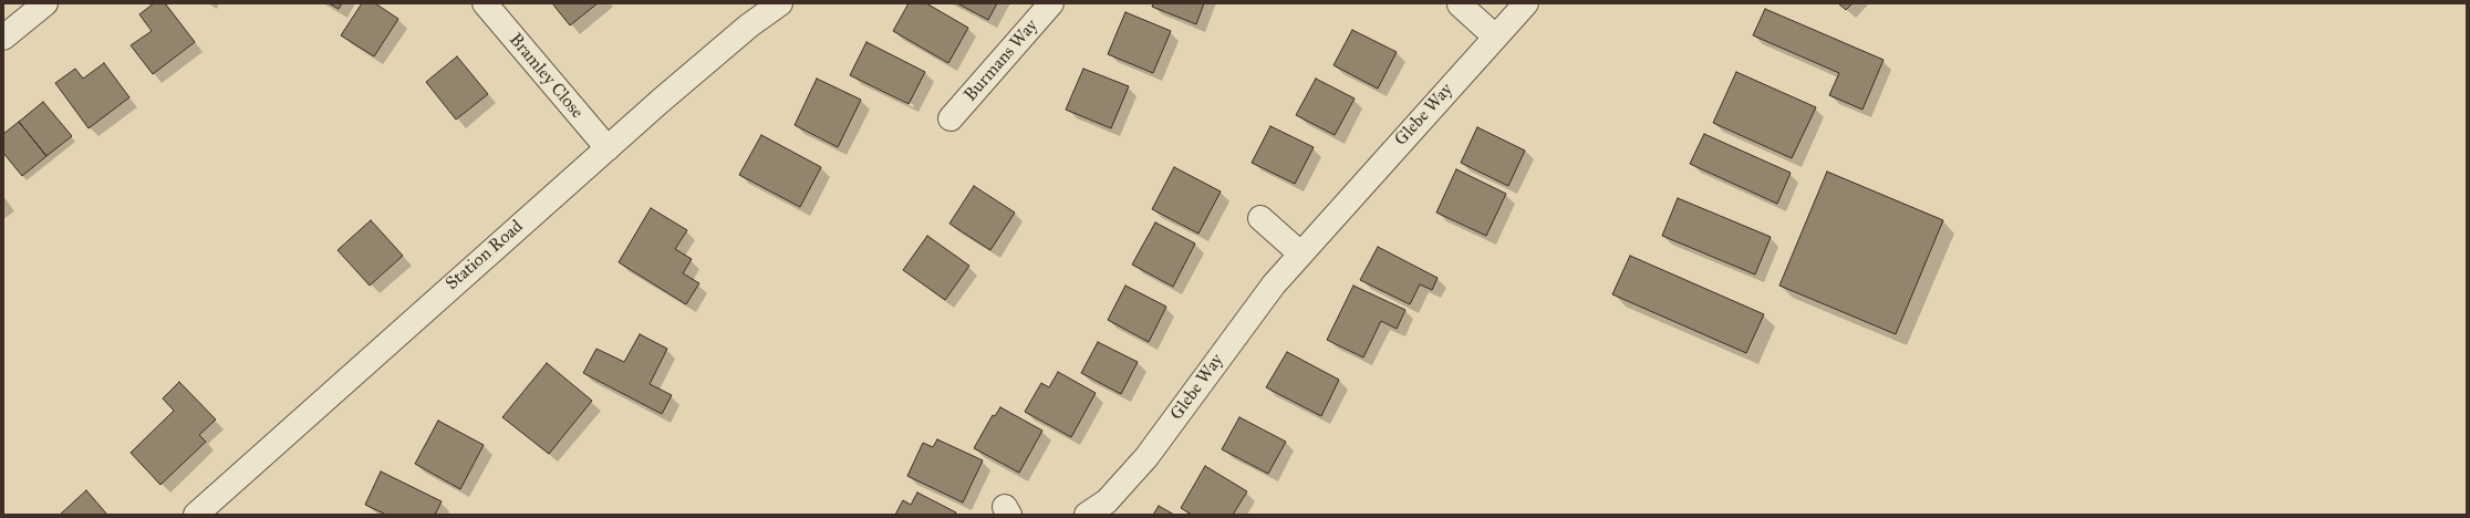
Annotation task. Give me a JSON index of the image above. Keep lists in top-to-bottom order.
{
  "streets": {
    "street": [
      "Burmans Way",
      "Bramley Close",
      "Glebe Way",
      "Station Road"
    ]
  },
  "crossings": [
    ["Bramley Close", "Station Road"]
  ]
}
